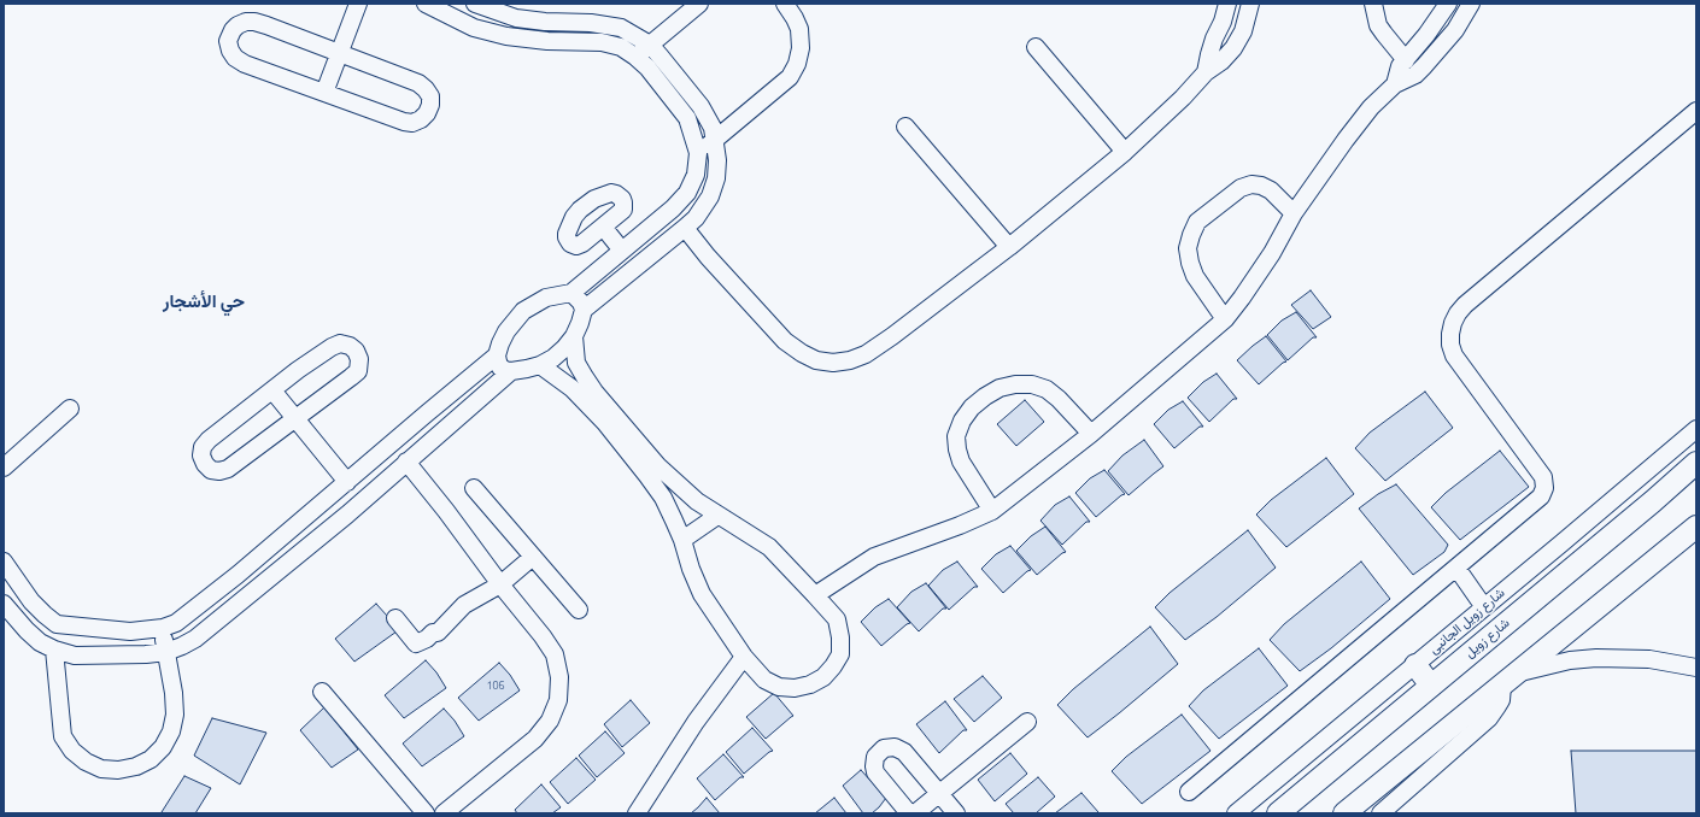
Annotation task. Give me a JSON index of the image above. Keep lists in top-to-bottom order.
{
  "streets": {
    "main road": ["شارع زويل"],
    "street": ["شارع زويل الجانبى"]
  },
  "districts": ["حي الأشجار"],
  "house_numbers": ["106"]
}
